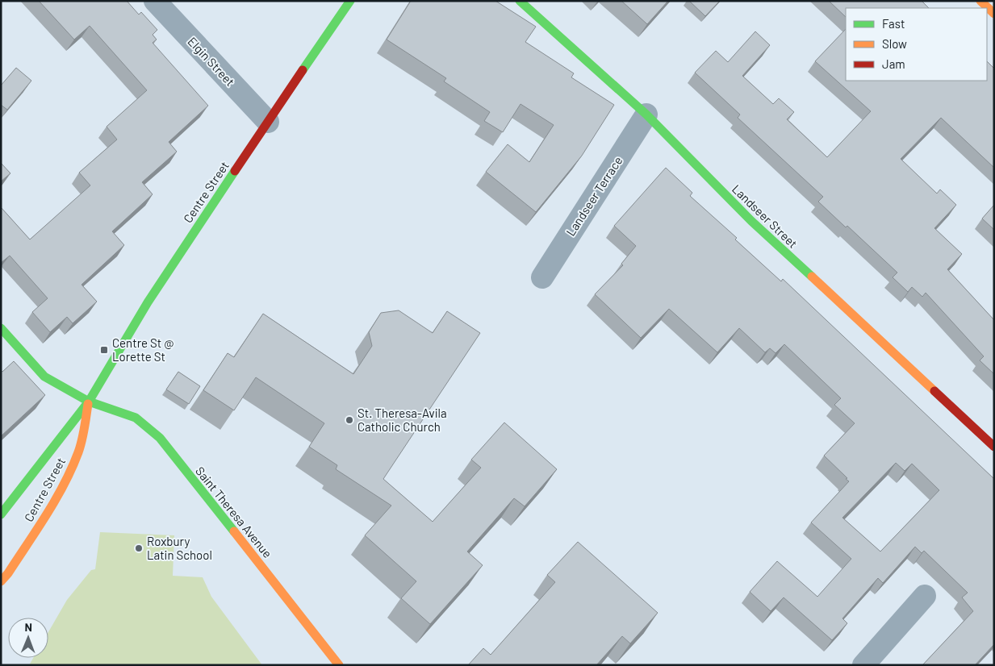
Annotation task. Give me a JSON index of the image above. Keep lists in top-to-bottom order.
{
  "streets": {
    "street": [
      "Elgin Street",
      "Centre Street",
      "Landseer Terrace",
      "Landseer Street",
      "Saint Theresa Avenue"
    ]
  },
  "crossings": [
    ["Elgin Street", "Centre Street"],
    ["Centre Street", "Saint Theresa Avenue"],
    ["Landseer Terrace", "Landseer Street"]
  ],
  "places": {
    "transit": ["Centre St @ Lorette St"],
    "other": ["St. Theresa-Avila Catholic Church", "Roxbury Latin School"]
  },
  "legend": ["Fast", "Slow", "Jam"],
  "north": "top"
}
